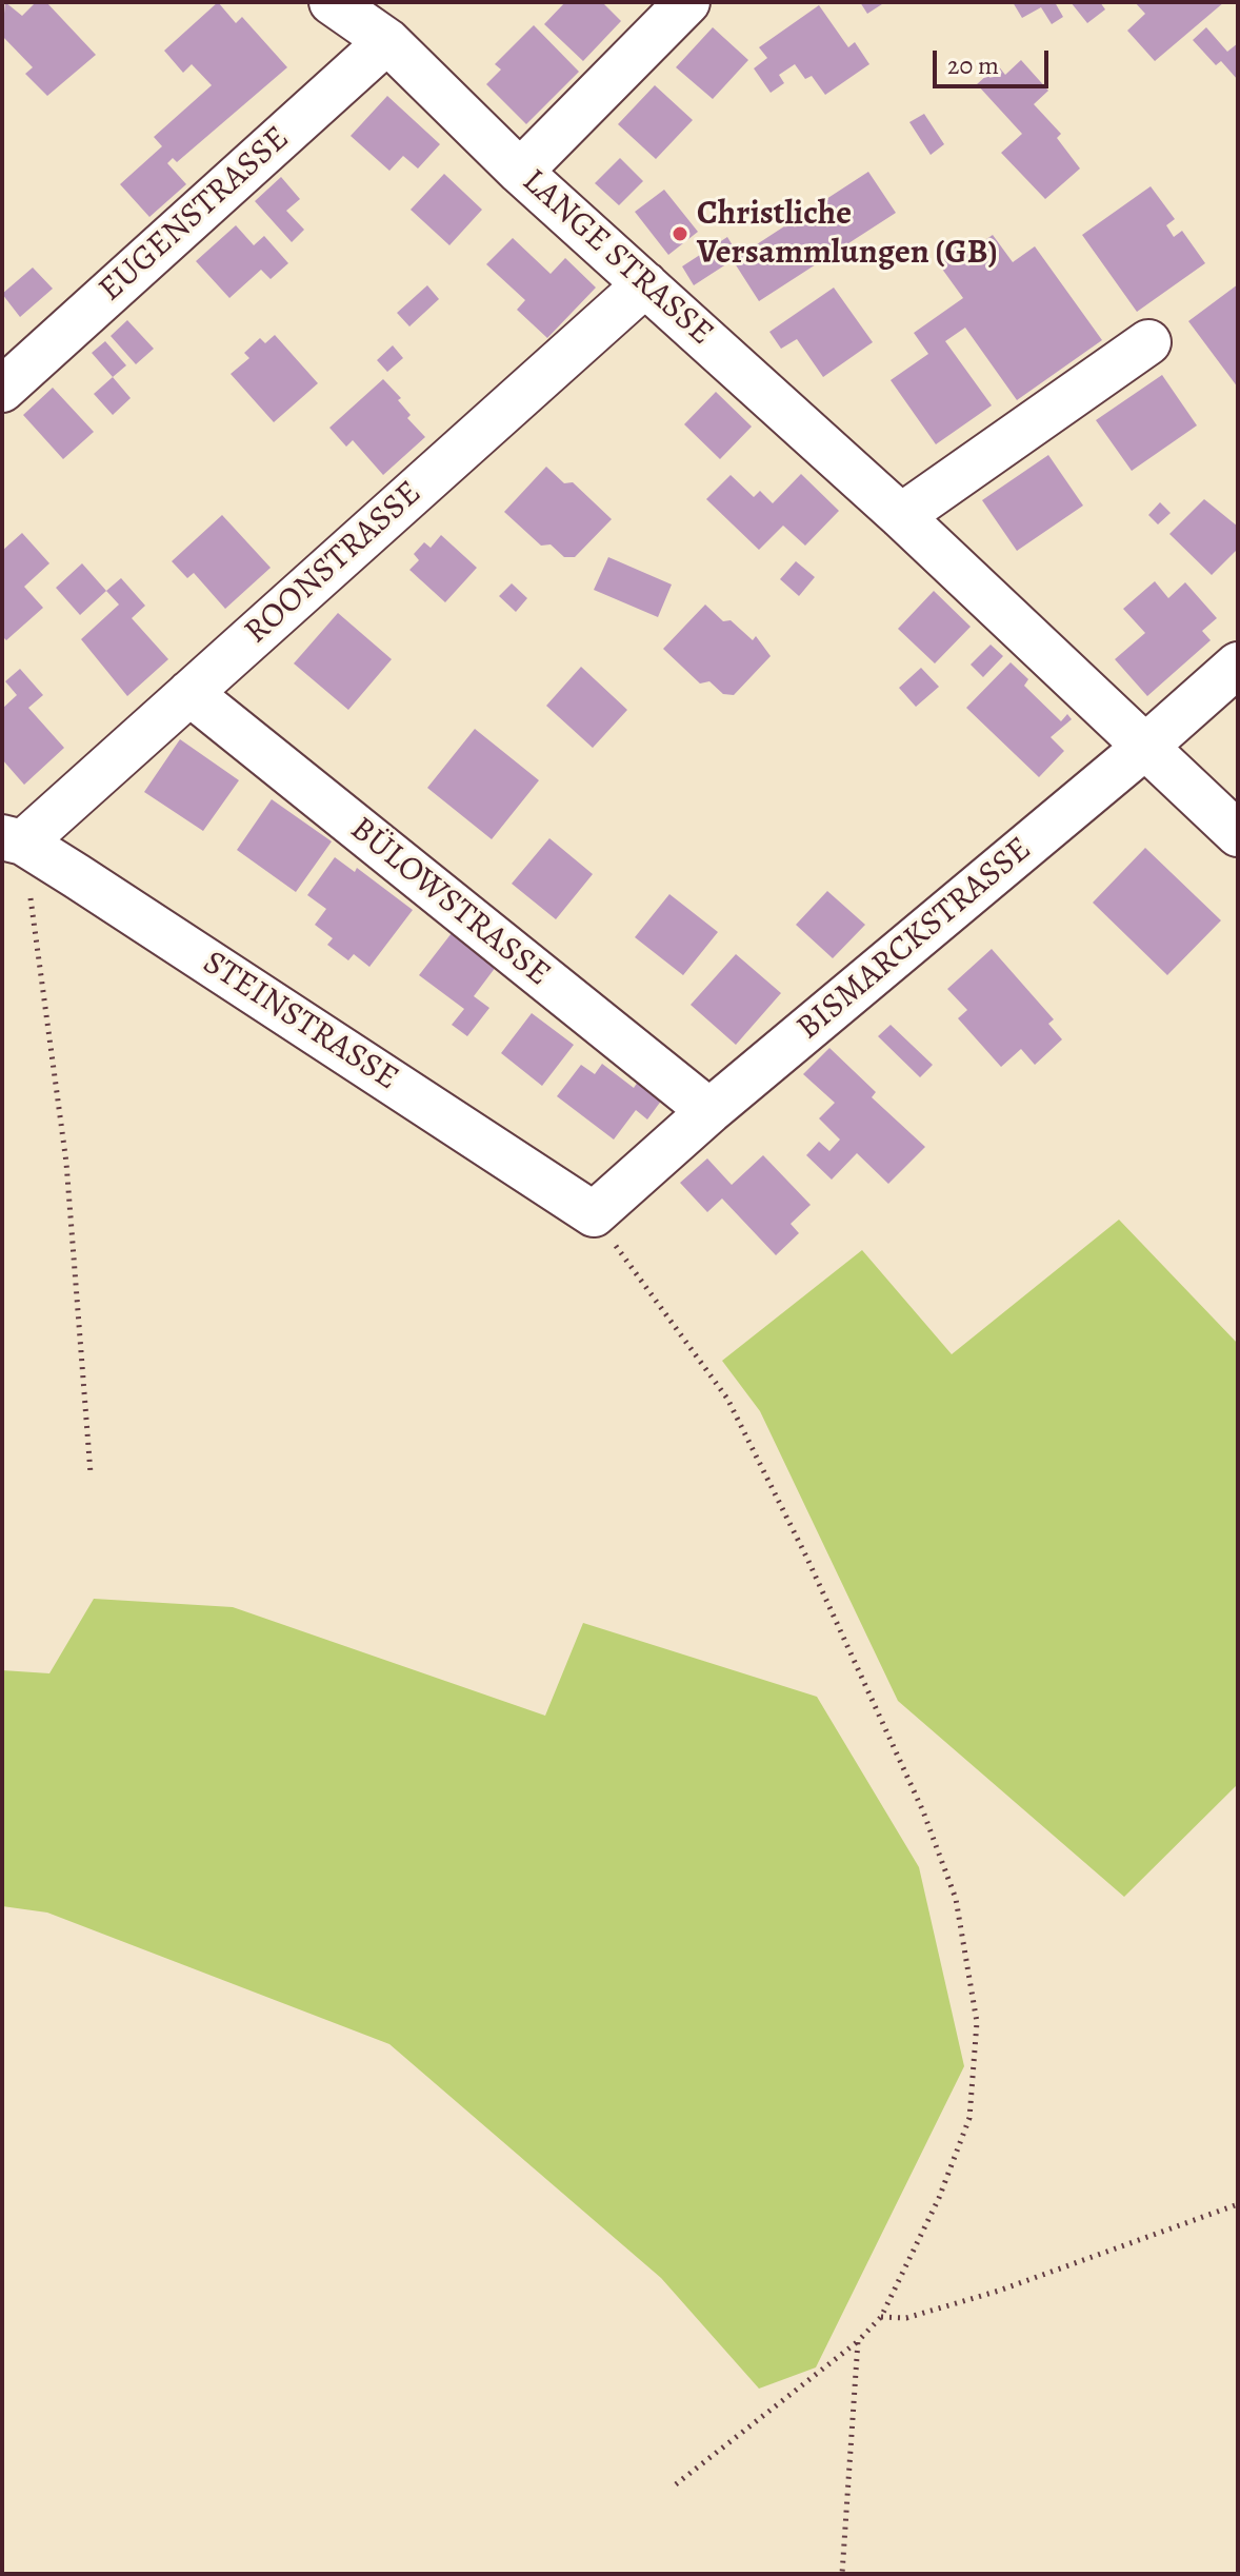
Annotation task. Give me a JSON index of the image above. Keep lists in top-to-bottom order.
{
  "streets": {
    "street": [
      "EUGENSTRASSE",
      "LANGE STRASSE",
      "ROONSTRASSE",
      "BÜLOWSTRASSE",
      "BISMARCKSTRASSE",
      "STEINSTRASSE"
    ]
  },
  "crossings": [
    ["EUGENSTRASSE", "LANGE STRASSE"],
    ["LANGE STRASSE", "ROONSTRASSE"],
    ["LANGE STRASSE", "BISMARCKSTRASSE"],
    ["ROONSTRASSE", "BÜLOWSTRASSE"],
    ["ROONSTRASSE", "STEINSTRASSE"],
    ["BÜLOWSTRASSE", "BISMARCKSTRASSE"],
    ["BISMARCKSTRASSE", "STEINSTRASSE"]
  ],
  "places": ["Christliche Versammlungen (GB)"],
  "scale_bar": "20 m"
}
